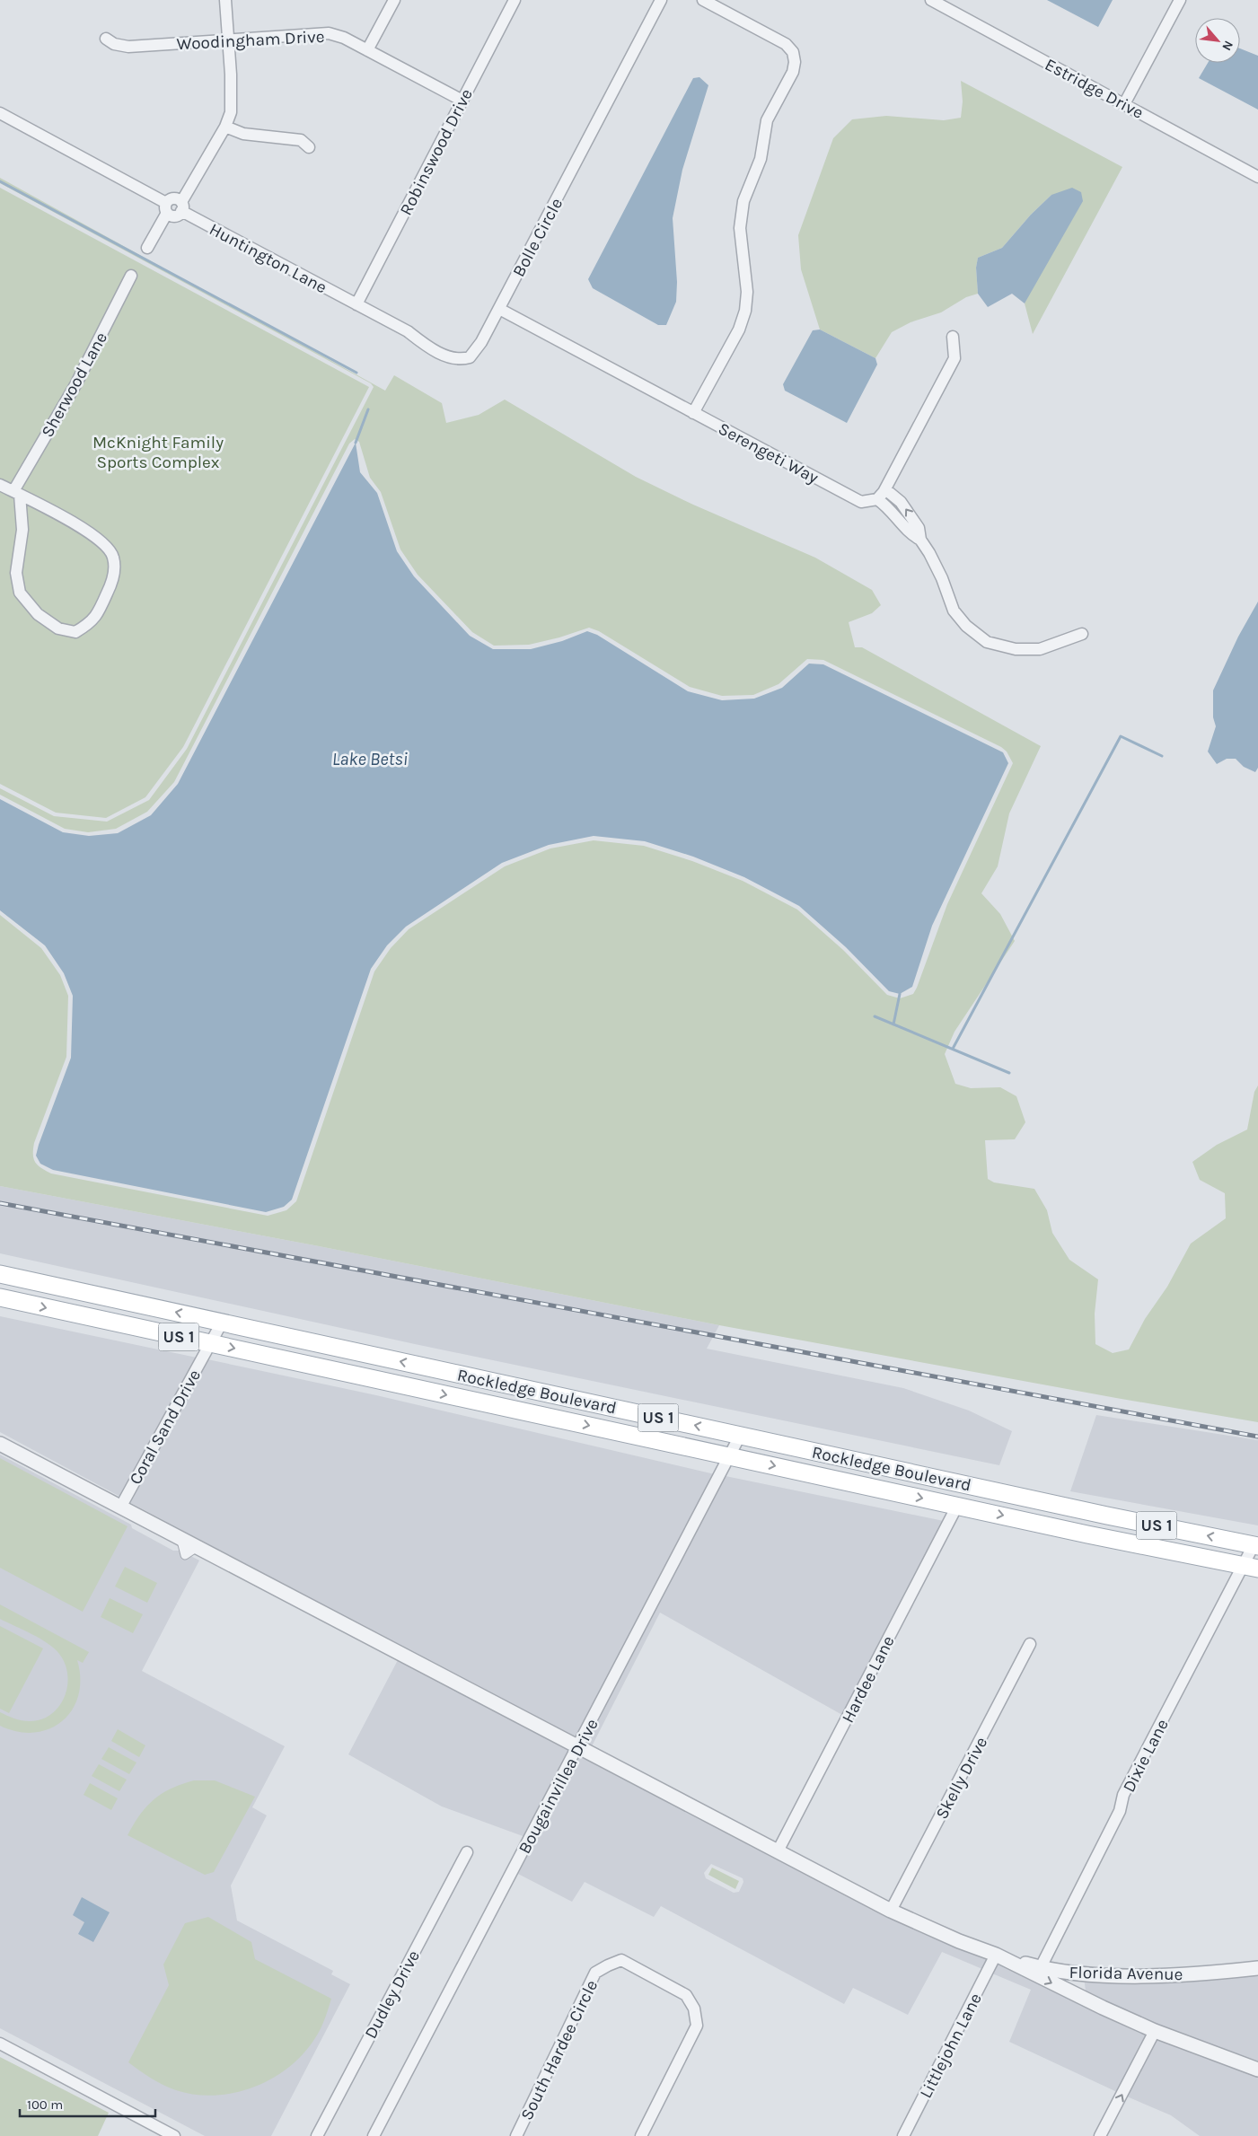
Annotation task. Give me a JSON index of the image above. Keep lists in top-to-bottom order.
{
  "streets": {
    "main road": ["US 1", "Rockledge Boulevard"],
    "street": [
      "Woodingham Drive",
      "Estridge Drive",
      "Robinswood Drive",
      "Bolle Circle",
      "Huntington Lane",
      "Sherwood Lane",
      "Serengeti Way",
      "Coral Sand Drive",
      "Hardee Lane",
      "Dixie Lane",
      "Skelly Drive",
      "Bougainvillea Drive",
      "Florida Avenue",
      "Dudley Drive",
      "Littlejohn Lane",
      "South Hardee Circle"
    ]
  },
  "crossings": [
    ["Woodingham Drive", "Robinswood Drive"],
    ["Robinswood Drive", "Bolle Circle"],
    ["Robinswood Drive", "Huntington Lane"],
    ["Bolle Circle", "Huntington Lane"],
    ["Bolle Circle", "Serengeti Way"],
    ["Rockledge Boulevard", "Coral Sand Drive"],
    ["Rockledge Boulevard", "Hardee Lane"],
    ["Rockledge Boulevard", "Dixie Lane"],
    ["Rockledge Boulevard", "Bougainvillea Drive"],
    ["Dixie Lane", "Florida Avenue"],
    ["Florida Avenue", "Littlejohn Lane"]
  ],
  "water": ["Lake Betsi"],
  "parks": ["McKnight Family Sports Complex"],
  "scale_bar": "100 m",
  "north": "bottom right"
}
